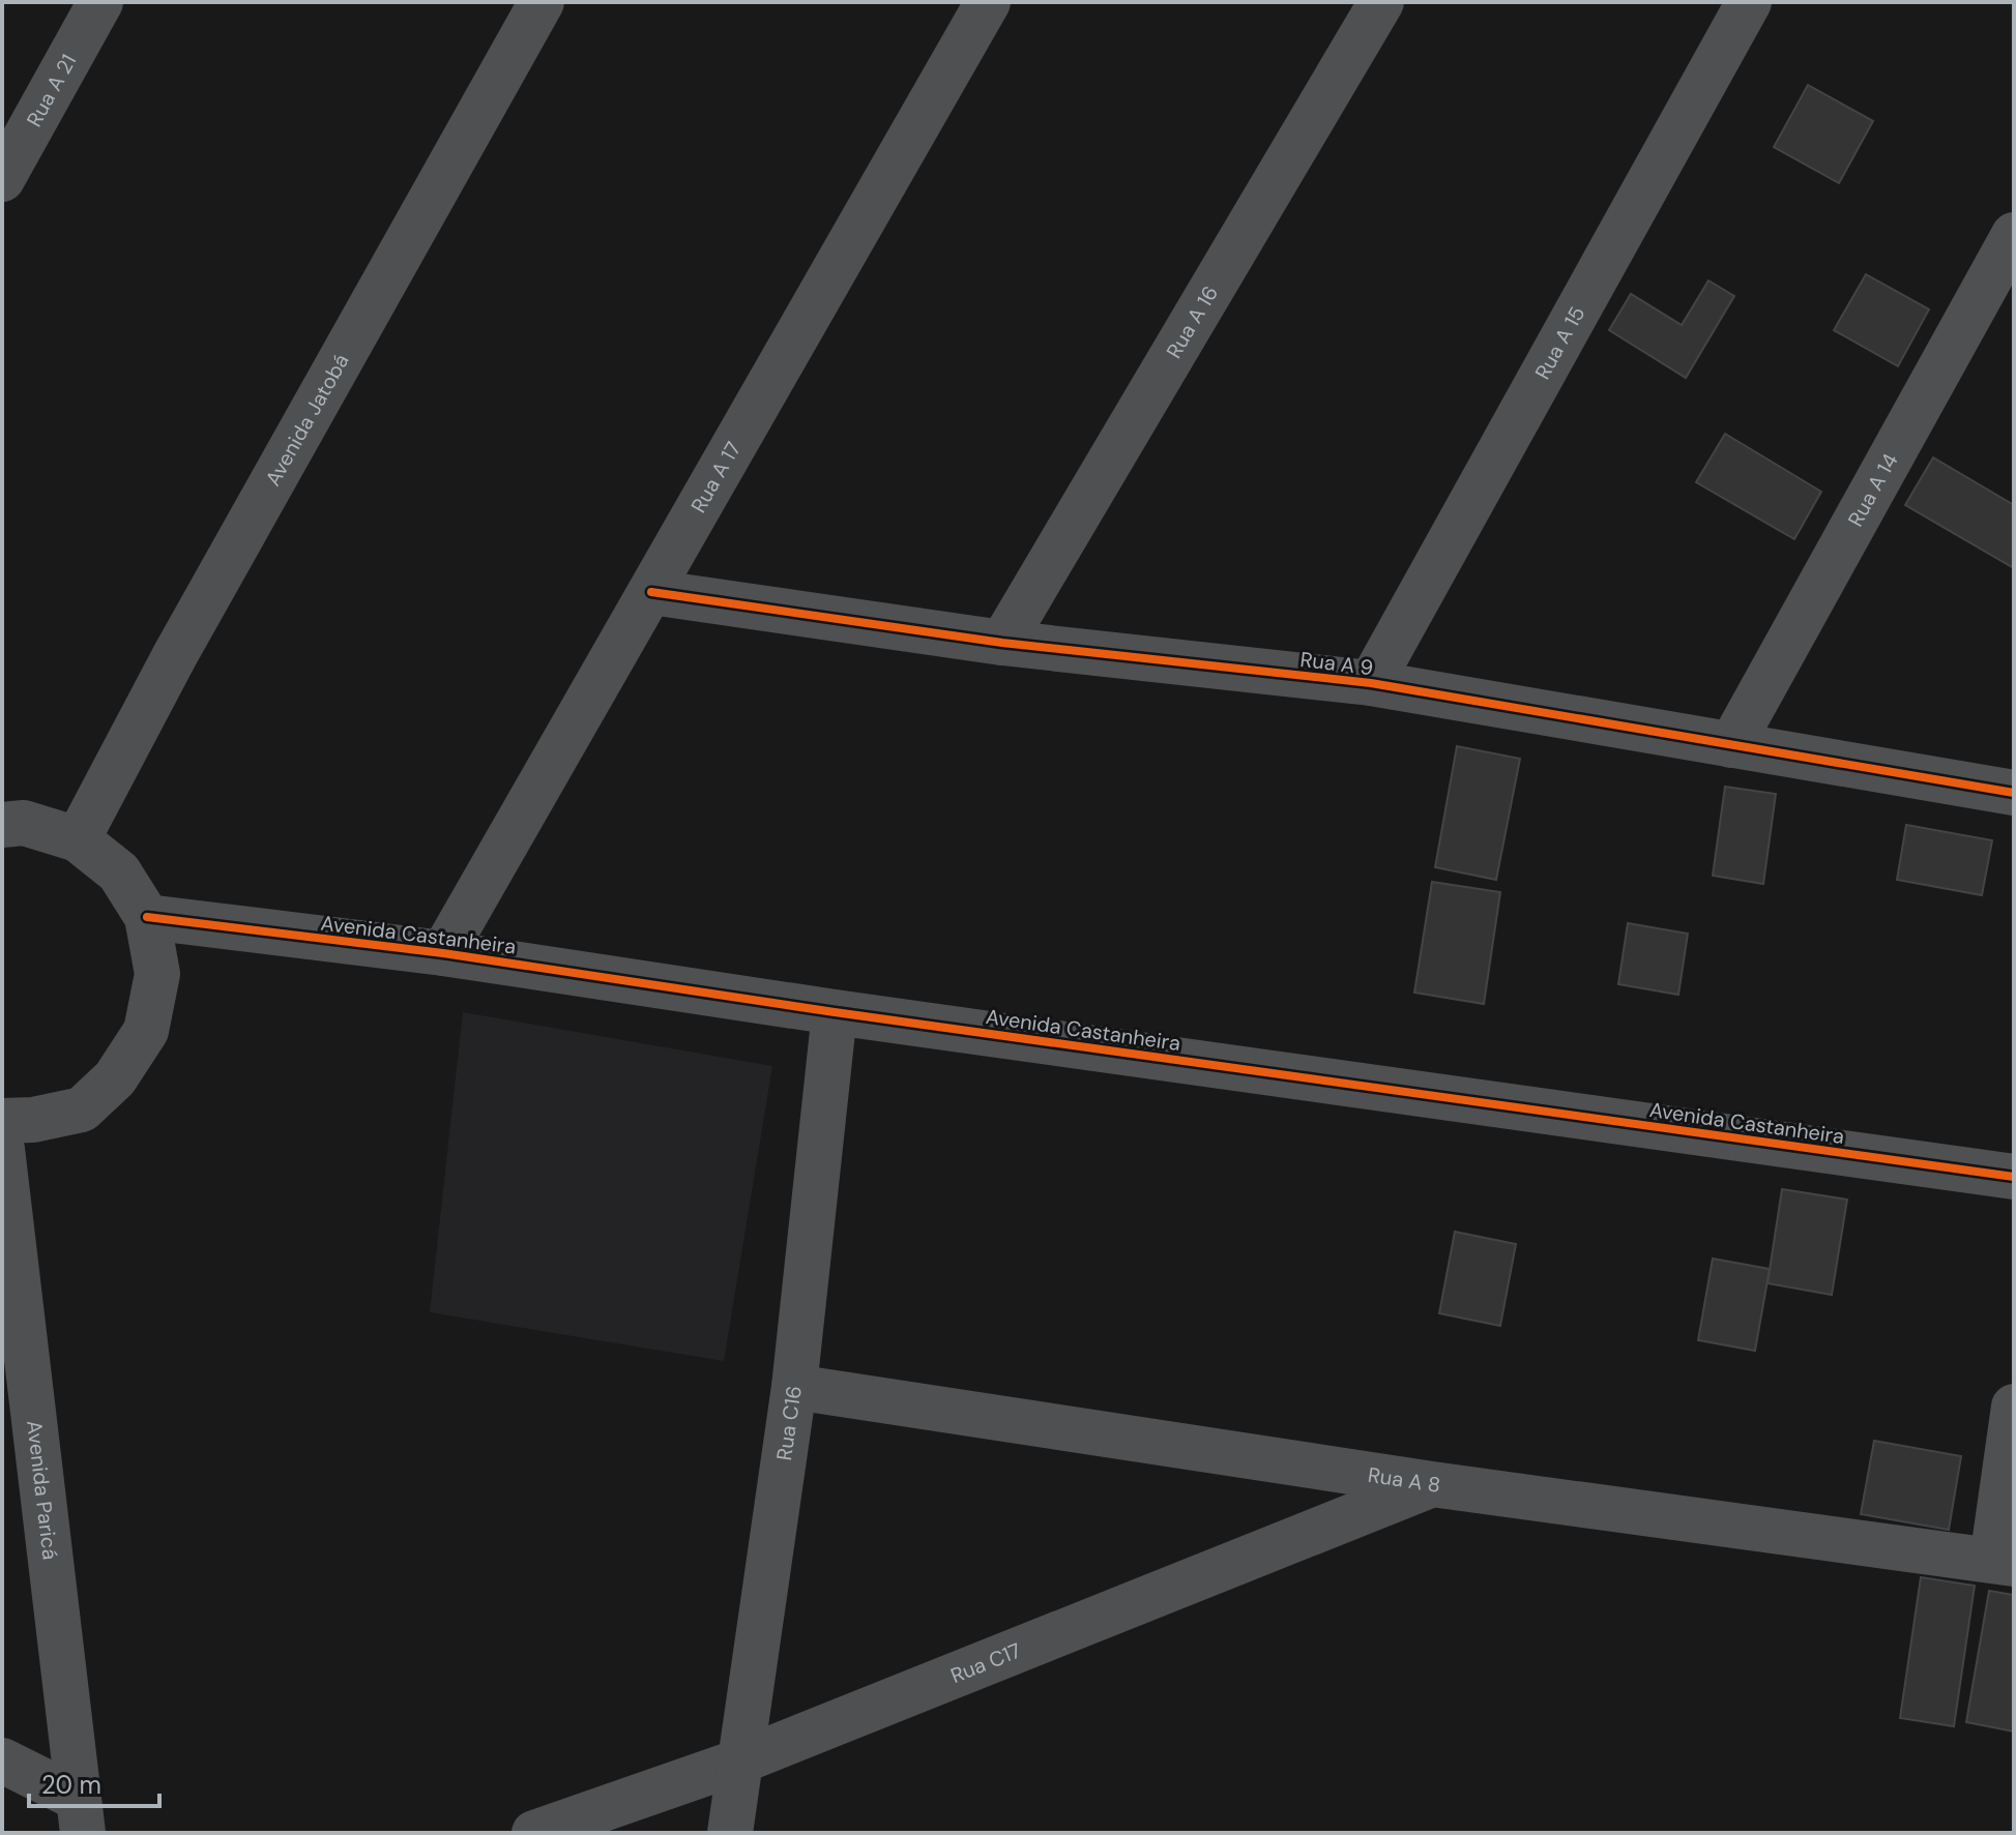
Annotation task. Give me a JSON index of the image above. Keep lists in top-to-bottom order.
{
  "streets": {
    "street": [
      "Rua A 21",
      "Rua A 16",
      "Rua A 15",
      "Avenida Jatobá",
      "Rua A 17",
      "Rua A 14",
      "Rua A 9",
      "Avenida Castanheira",
      "Rua C16",
      "Rua A 8",
      "Avenida Paricá",
      "Rua C17"
    ]
  },
  "crossings": [
    ["Rua A 16", "Rua A 9"],
    ["Rua A 15", "Rua A 9"],
    ["Rua A 17", "Rua A 9"],
    ["Rua A 17", "Avenida Castanheira"],
    ["Rua A 14", "Rua A 9"],
    ["Avenida Castanheira", "Rua C16"],
    ["Rua C16", "Rua A 8"],
    ["Rua C16", "Rua C17"],
    ["Rua A 8", "Rua C17"]
  ],
  "scale_bar": "20 m"
}
